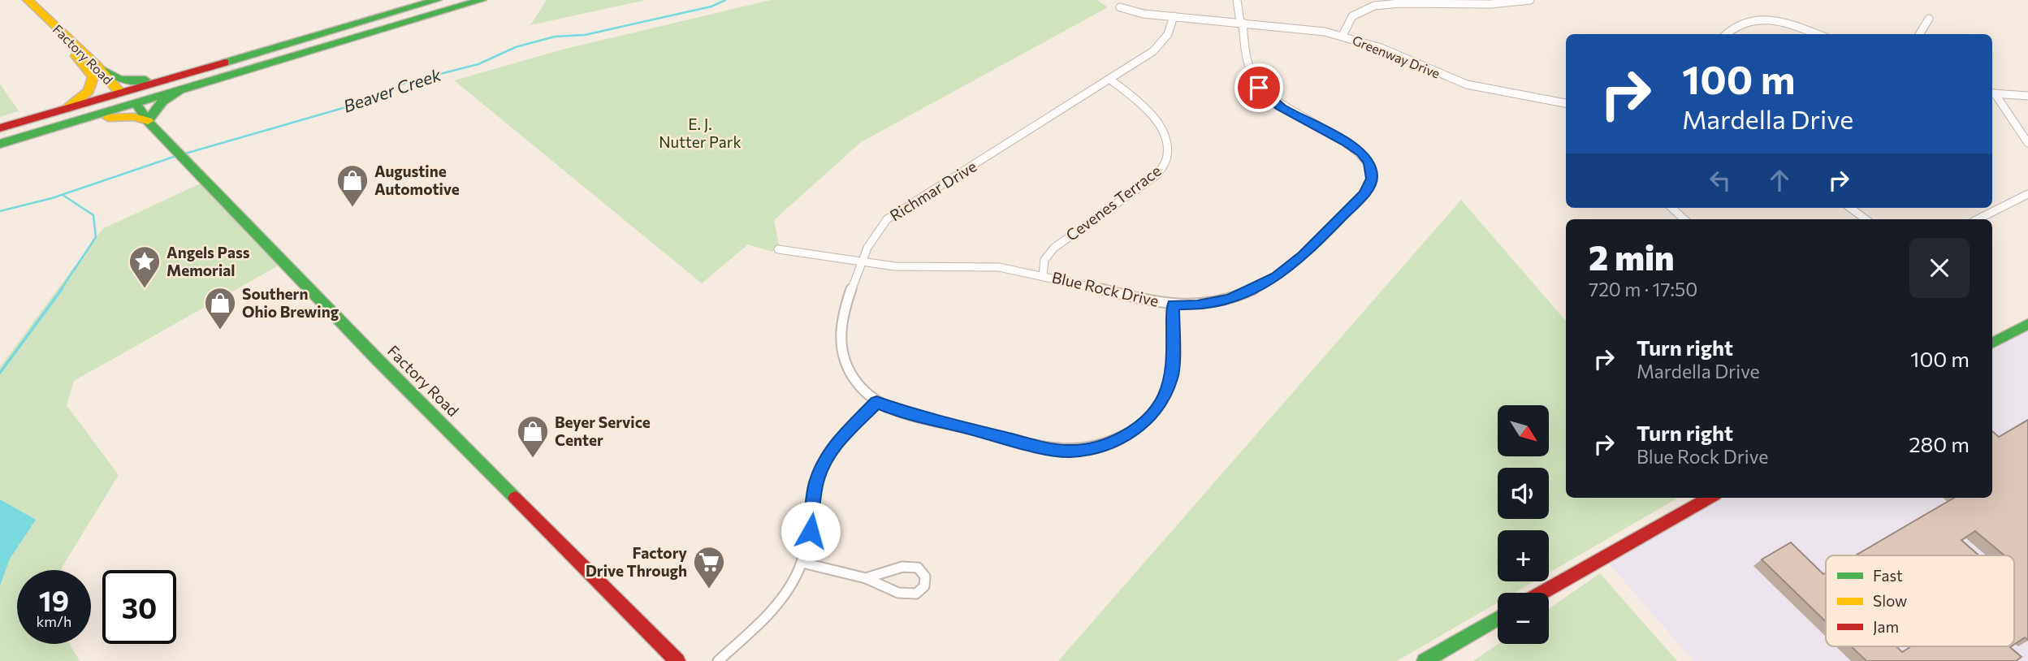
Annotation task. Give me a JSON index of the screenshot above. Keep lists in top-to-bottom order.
{
  "streets": {
    "main road": ["Factory Road"],
    "street": [
      "Greenway Drive",
      "Richmar Drive",
      "Cevenes Terrace",
      "Blue Rock Drive"
    ]
  },
  "crossings": [
    ["Greenway Drive", "Richmar Drive"],
    ["Greenway Drive", "Blue Rock Drive"],
    ["Richmar Drive", "Cevenes Terrace"],
    ["Richmar Drive", "Blue Rock Drive"],
    ["Cevenes Terrace", "Blue Rock Drive"]
  ],
  "water": ["Beaver Creek"],
  "parks": ["E. J. Nutter Park"],
  "places": {
    "shop": ["Augustine Automotive", "Southern Ohio Brewing", "Beyer Service Center"],
    "place": ["Angels Pass Memorial"],
    "supermarket": ["Factory Drive Through"]
  },
  "legend": ["Fast", "Slow", "Jam"],
  "north": "bottom right",
  "page": {
    "turn": ["100 m", "Mardella Drive"],
    "heading": ["2 min", "720 m · 17:50"],
    "list": [
      {
        "name": "Turn right",
        "note": "Mardella Drive",
        "value": "100 m"
      },
      {
        "name": "Turn right",
        "note": "Blue Rock Drive",
        "value": "280 m"
      }
    ],
    "map_buttons": ["+", "−"],
    "speed": "19 km/h",
    "limit": "30"
  }
}
